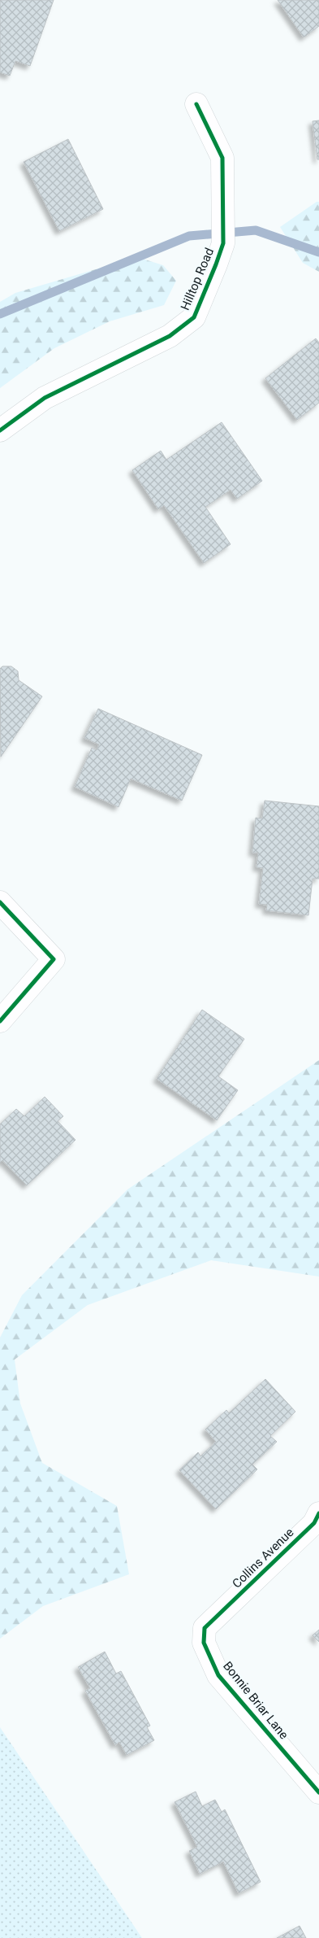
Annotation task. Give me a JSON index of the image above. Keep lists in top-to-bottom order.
{
  "streets": {
    "street": ["Hilltop Road", "Collins Avenue", "Bonnie Briar Lane"]
  },
  "crossings": [
    ["Collins Avenue", "Bonnie Briar Lane"]
  ]
}
